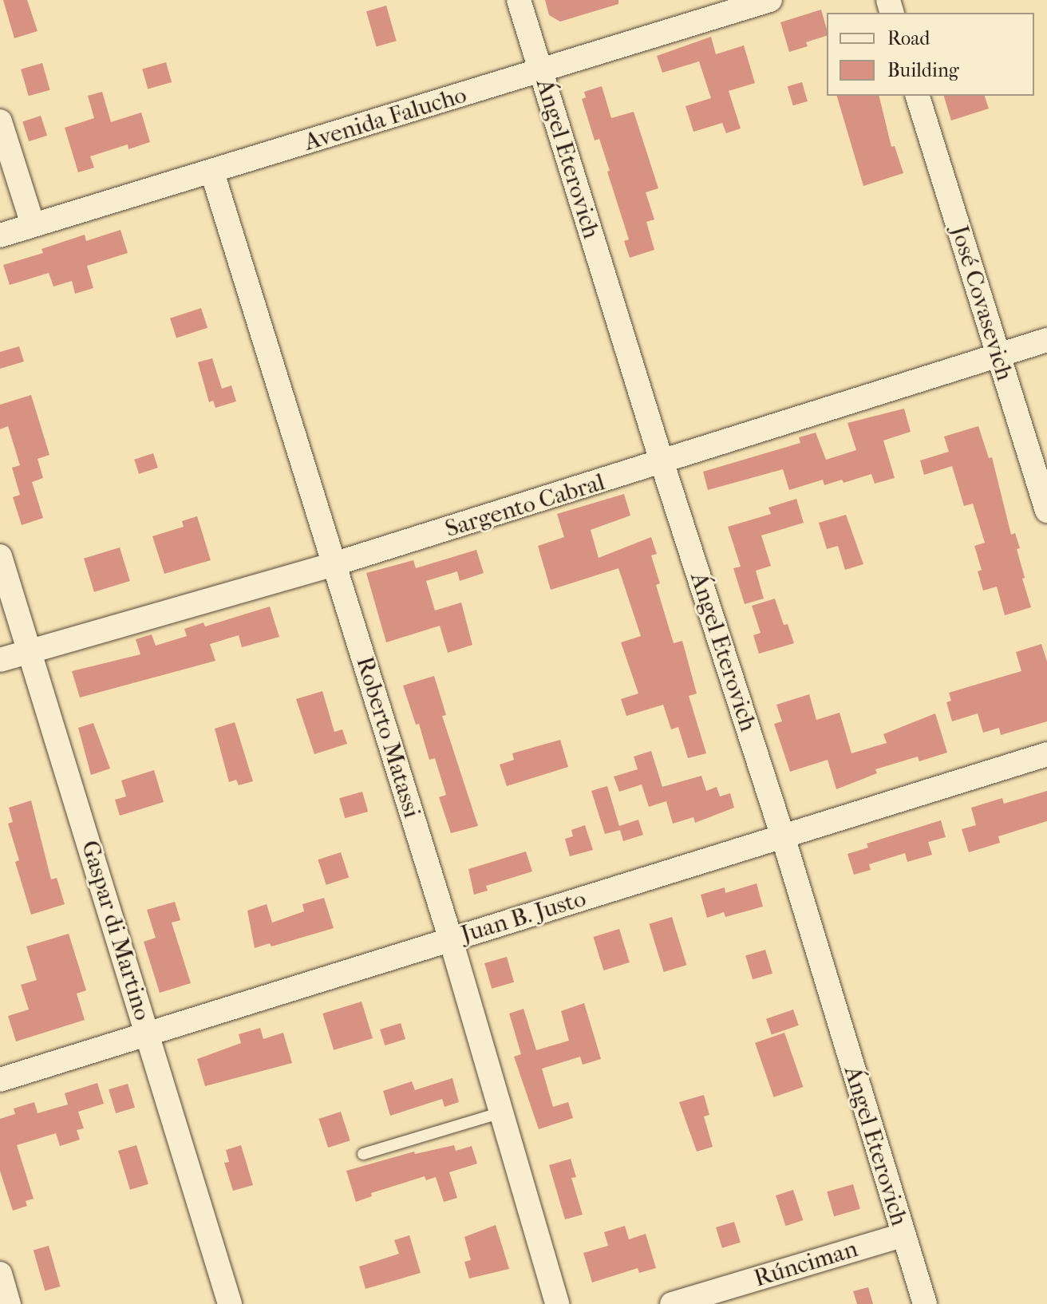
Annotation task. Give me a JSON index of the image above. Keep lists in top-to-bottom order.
{
  "streets": {
    "street": [
      "Avenida Falucho",
      "Ángel Eterovich",
      "José Covasevich",
      "Sargento Cabral",
      "Roberto Matassi",
      "Juan B. Justo",
      "Gaspar di Martino",
      "Rúnciman"
    ]
  },
  "crossings": [
    ["Avenida Falucho", "Ángel Eterovich"],
    ["Avenida Falucho", "Roberto Matassi"],
    ["Ángel Eterovich", "Sargento Cabral"],
    ["Ángel Eterovich", "Juan B. Justo"],
    ["Ángel Eterovich", "Rúnciman"],
    ["José Covasevich", "Sargento Cabral"],
    ["Sargento Cabral", "Roberto Matassi"],
    ["Sargento Cabral", "Gaspar di Martino"],
    ["Roberto Matassi", "Juan B. Justo"],
    ["Juan B. Justo", "Gaspar di Martino"]
  ],
  "legend": ["Road", "Building"]
}
